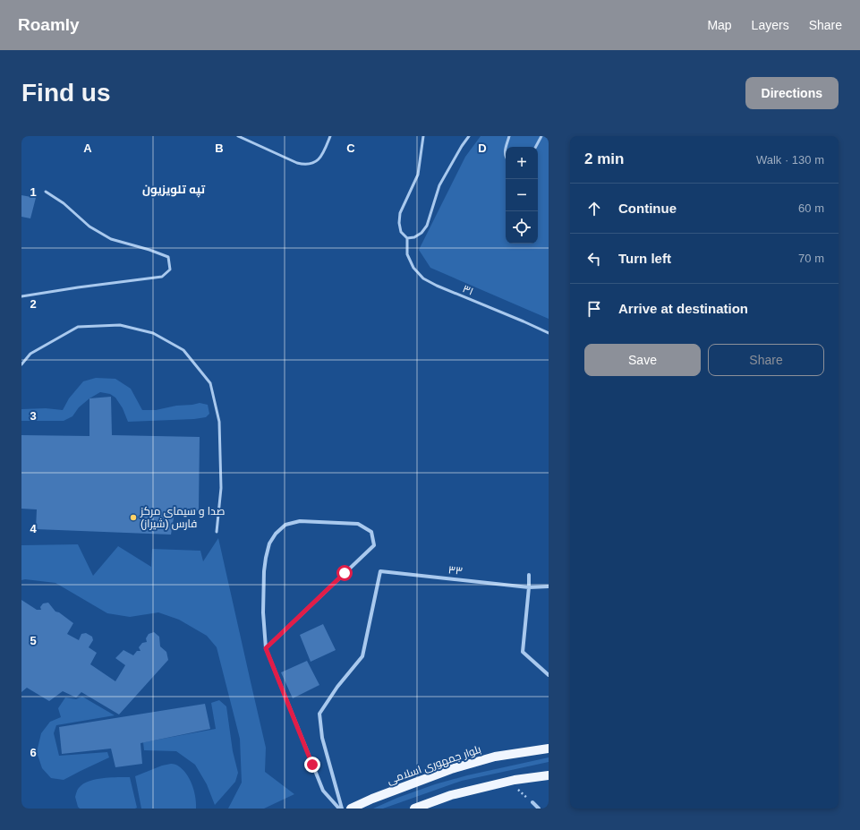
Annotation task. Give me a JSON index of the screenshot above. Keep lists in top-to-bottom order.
{
  "streets": {
    "main road": ["بلوار جمهوری اسلامی"],
    "street": ["۳۳"],
    "lane": ["۳۱"]
  },
  "districts": ["تپه تلویزیون"],
  "places": ["صدا و سیمای مرکز فارس (شیراز)"],
  "page": {
    "header": "Roamly",
    "nav": ["Map", "Layers", "Share"],
    "buttons": [
      "Directions",
      ["Save", "Share"]
    ],
    "title": "Find us",
    "heading": ["2 min", "Walk · 130 m"],
    "map_buttons": ["+", "−"],
    "list": [
      ["Continue", "60 m"],
      ["Turn left", "70 m"],
      "Arrive at destination"
    ]
  },
  "grid": {
    "columns": [
      "A",
      "B",
      "C",
      "D"
    ],
    "rows": [
      "1",
      "2",
      "3",
      "4",
      "5",
      "6"
    ]
  }
}
